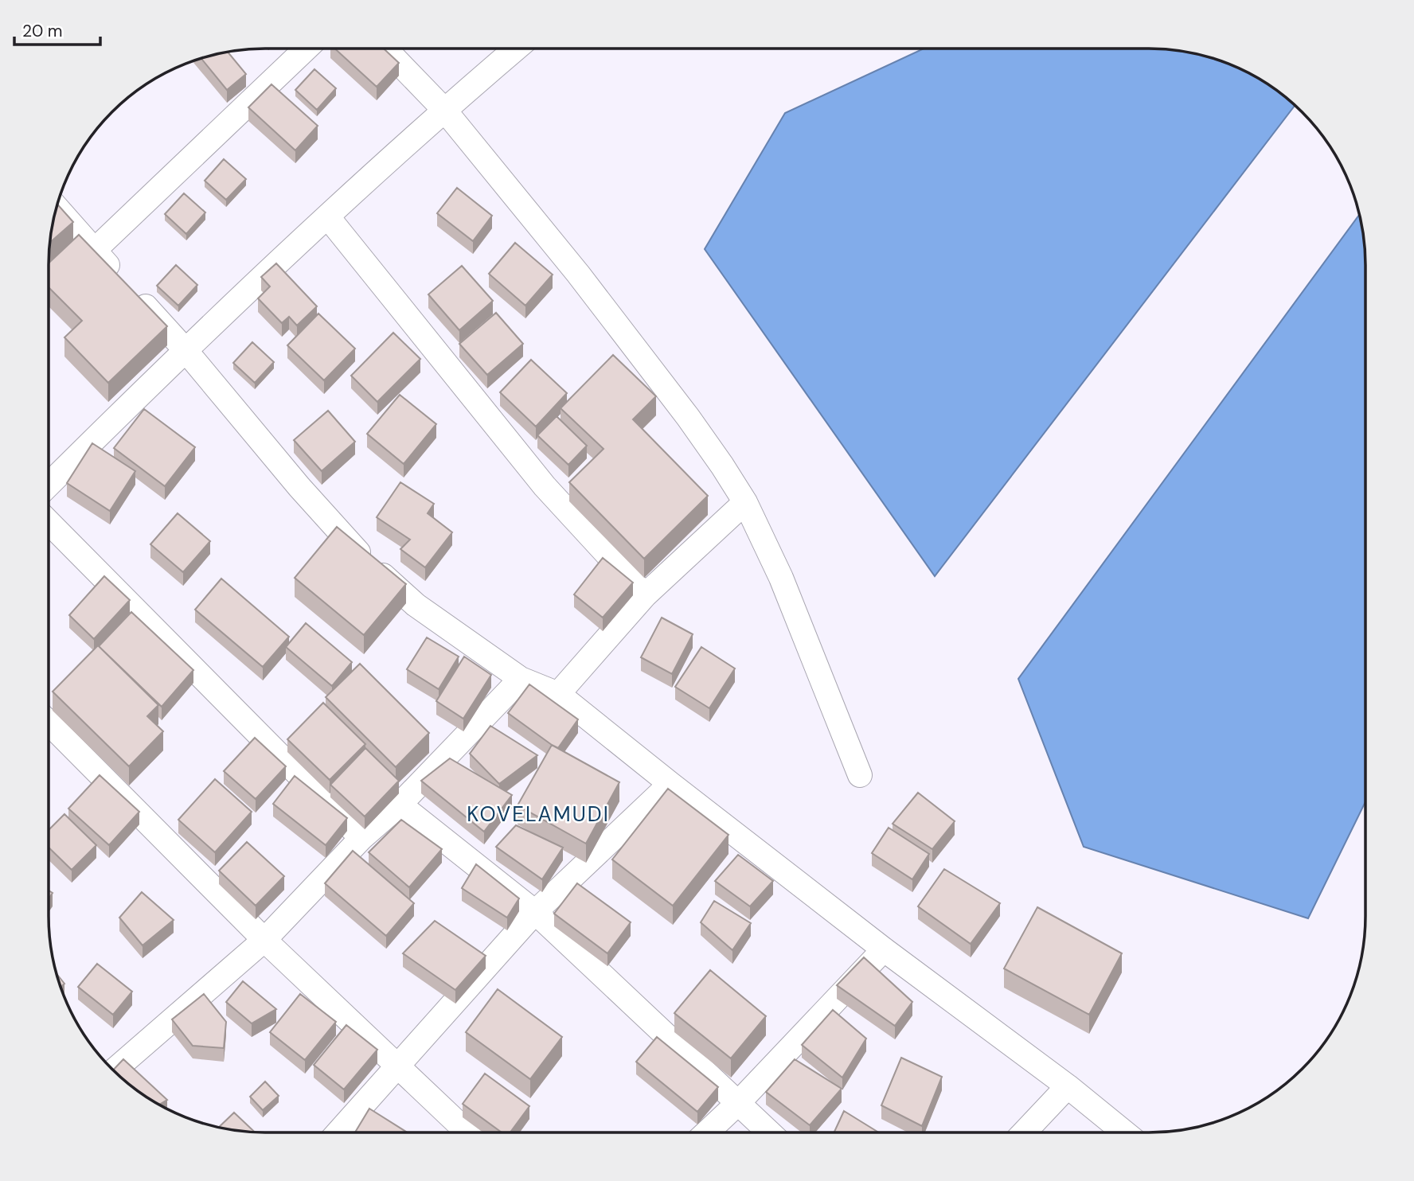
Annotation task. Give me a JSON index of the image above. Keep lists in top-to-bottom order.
{
  "districts": ["KOVELAMUDI"],
  "scale_bar": "20 m"
}
